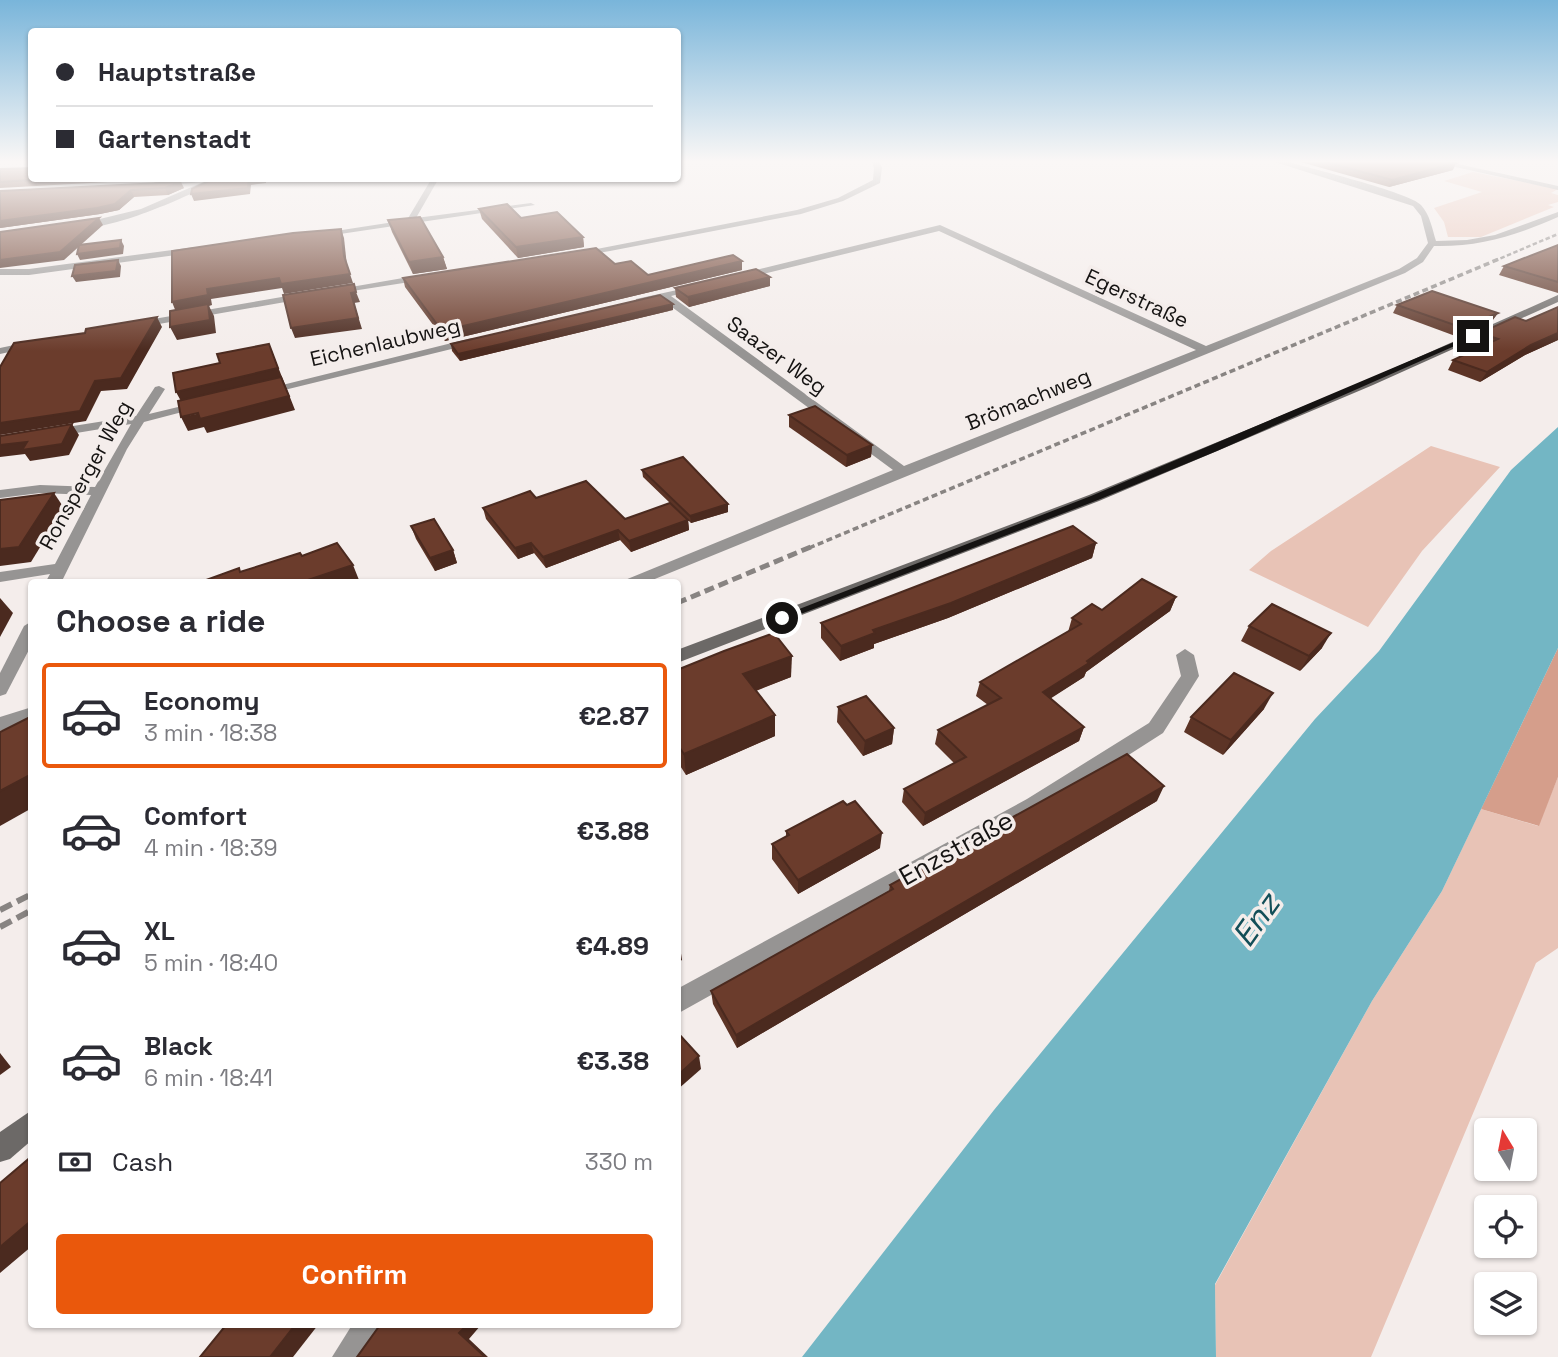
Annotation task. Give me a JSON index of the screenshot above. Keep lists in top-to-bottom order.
{
  "streets": {
    "street": [
      "Egerstraße",
      "Eichenlaubweg",
      "Saazer Weg",
      "Brömachweg",
      "Ronsperger Weg",
      "Enzstraße"
    ]
  },
  "crossings": [
    ["Egerstraße", "Brömachweg"],
    ["Saazer Weg", "Brömachweg"]
  ],
  "water": ["Enz"],
  "north": "top",
  "page": {
    "banner": ["Hauptstraße", "Gartenstadt"],
    "heading": "Choose a ride",
    "list": [
      {
        "name": "Economy",
        "note": "3 min · 18:38",
        "value": "€2.87"
      },
      {
        "name": "Comfort",
        "note": "4 min · 18:39",
        "value": "€3.88"
      },
      {
        "name": "XL",
        "note": "5 min · 18:40",
        "value": "€4.89"
      },
      {
        "name": "Black",
        "note": "6 min · 18:41",
        "value": "€3.38"
      }
    ],
    "pay": ["Cash", "330 m"],
    "buttons": "Confirm"
  }
}
